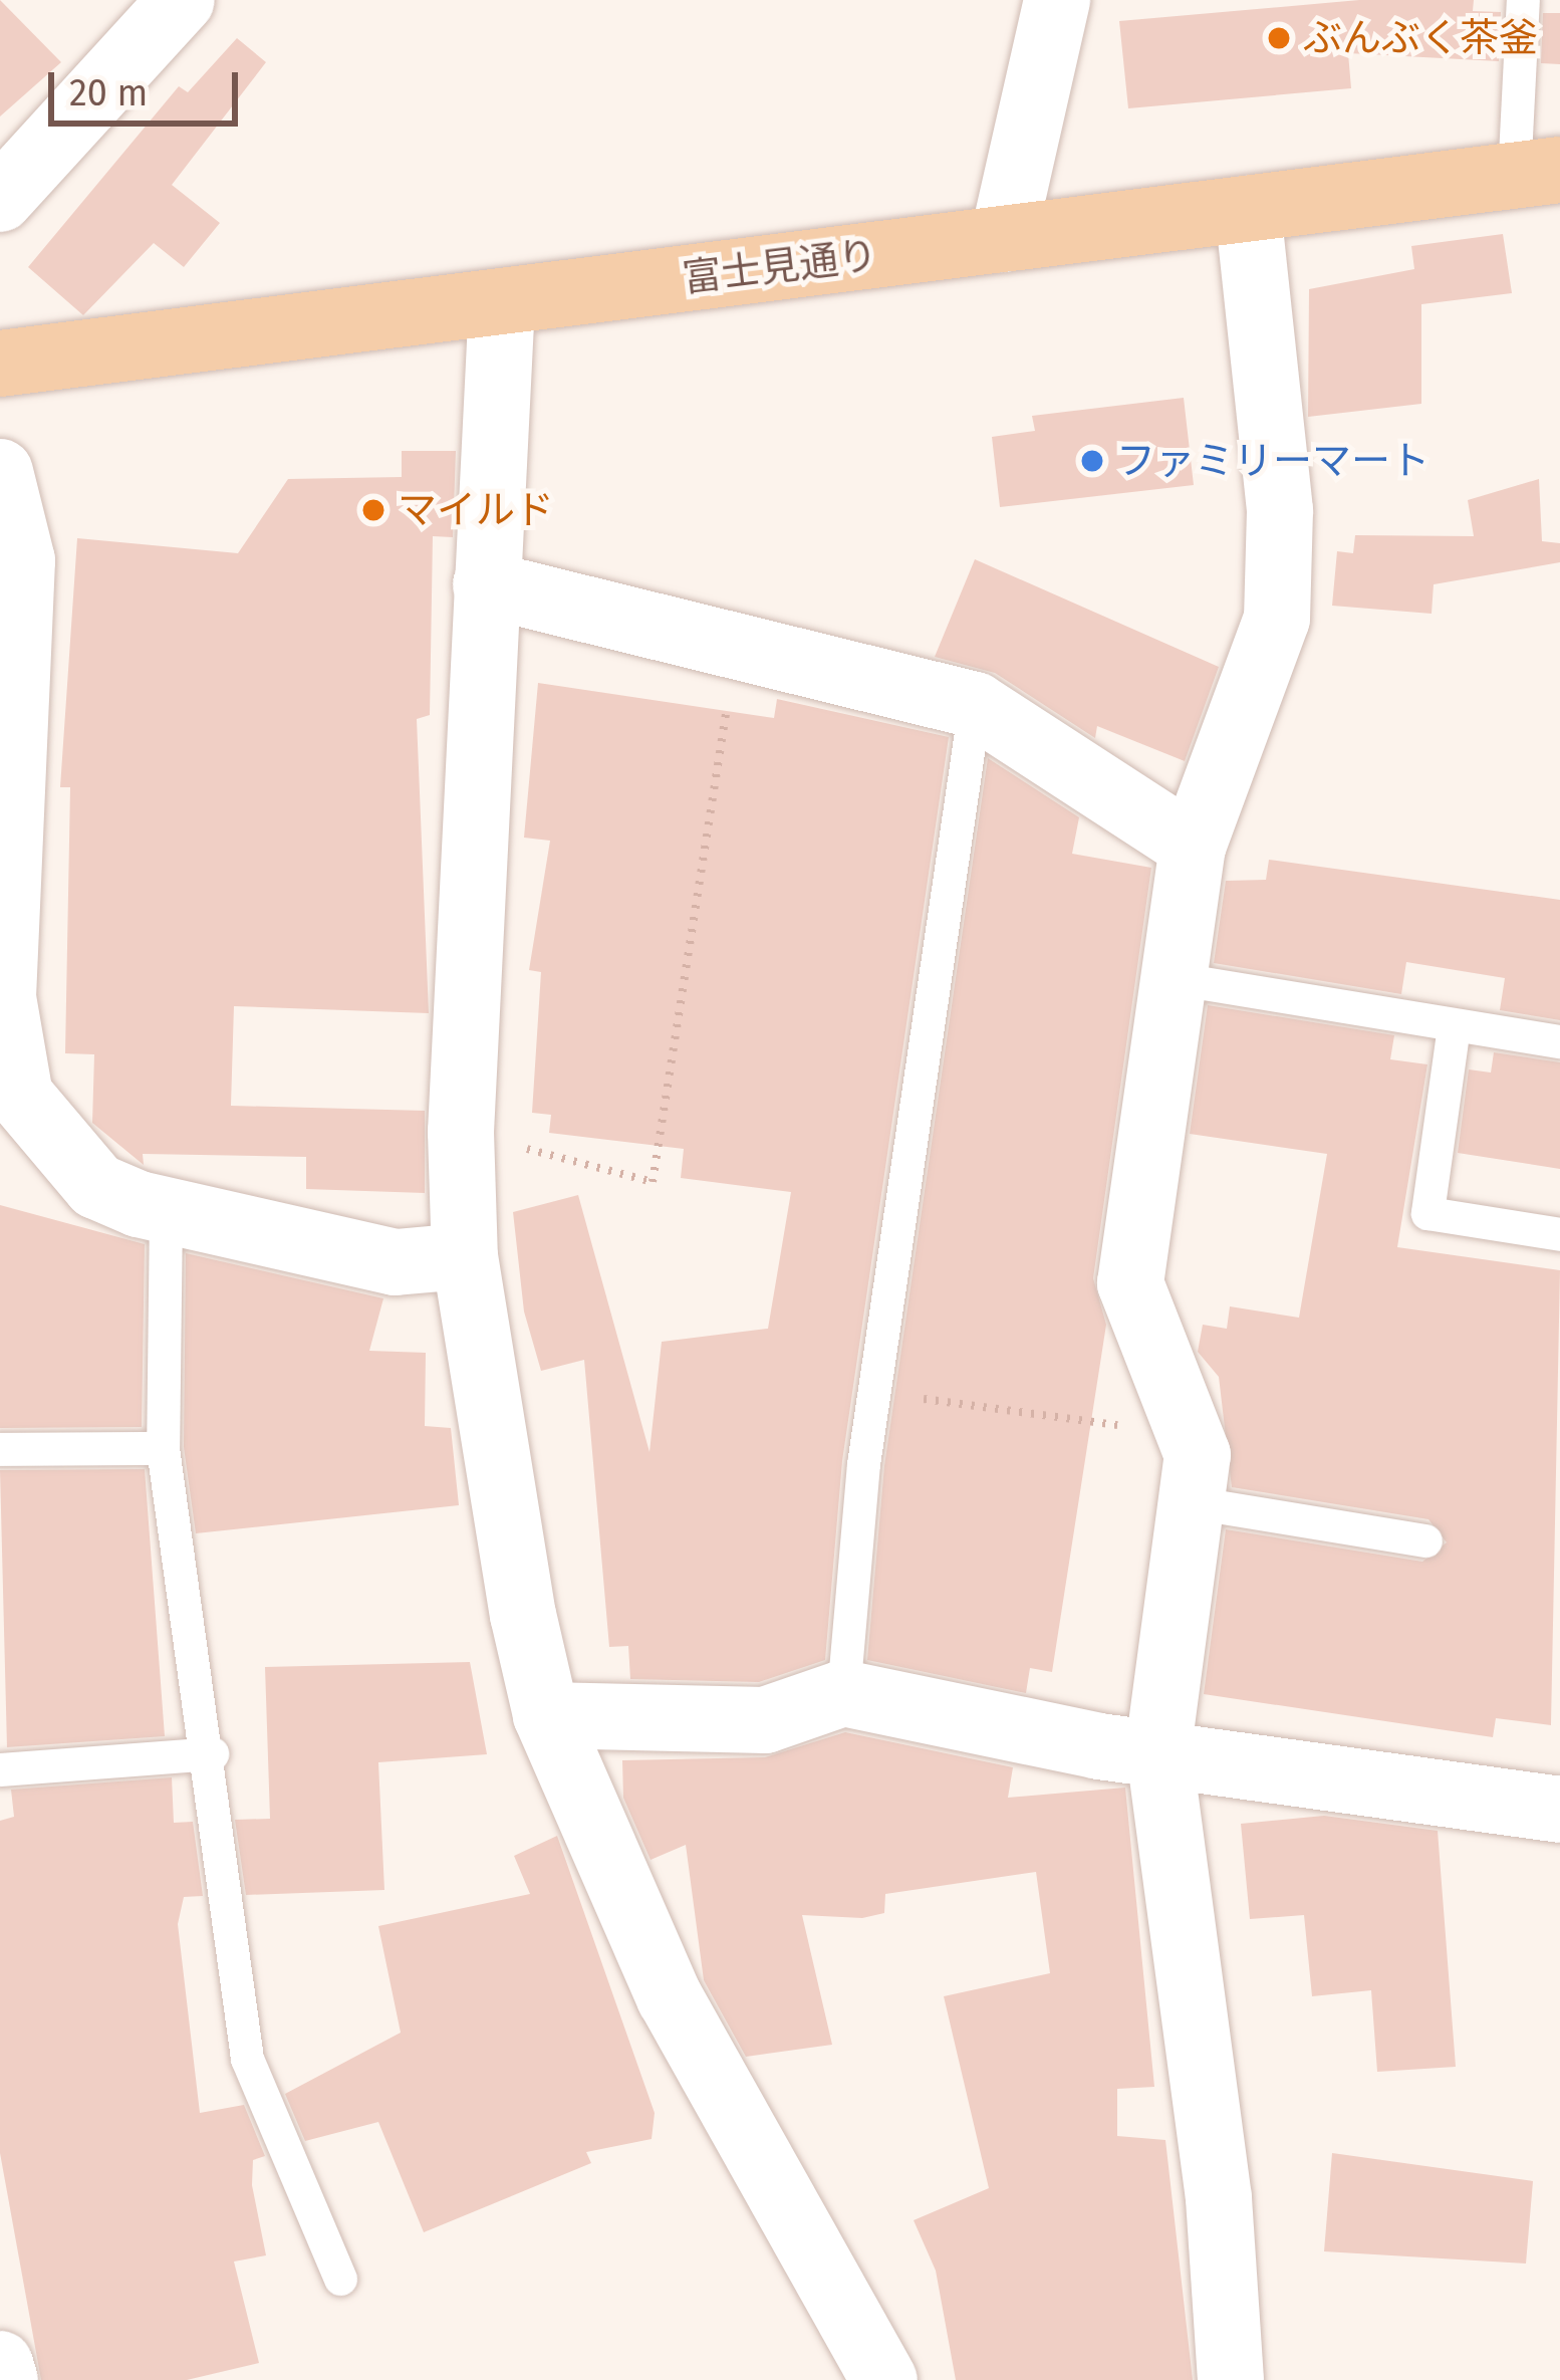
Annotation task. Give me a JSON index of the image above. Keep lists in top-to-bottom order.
{
  "streets": {
    "main road": ["富士見通り"]
  },
  "places": ["ぶんぶく茶釜", "ファミリーマート", "マイルド"],
  "scale_bar": "20 m"
}
